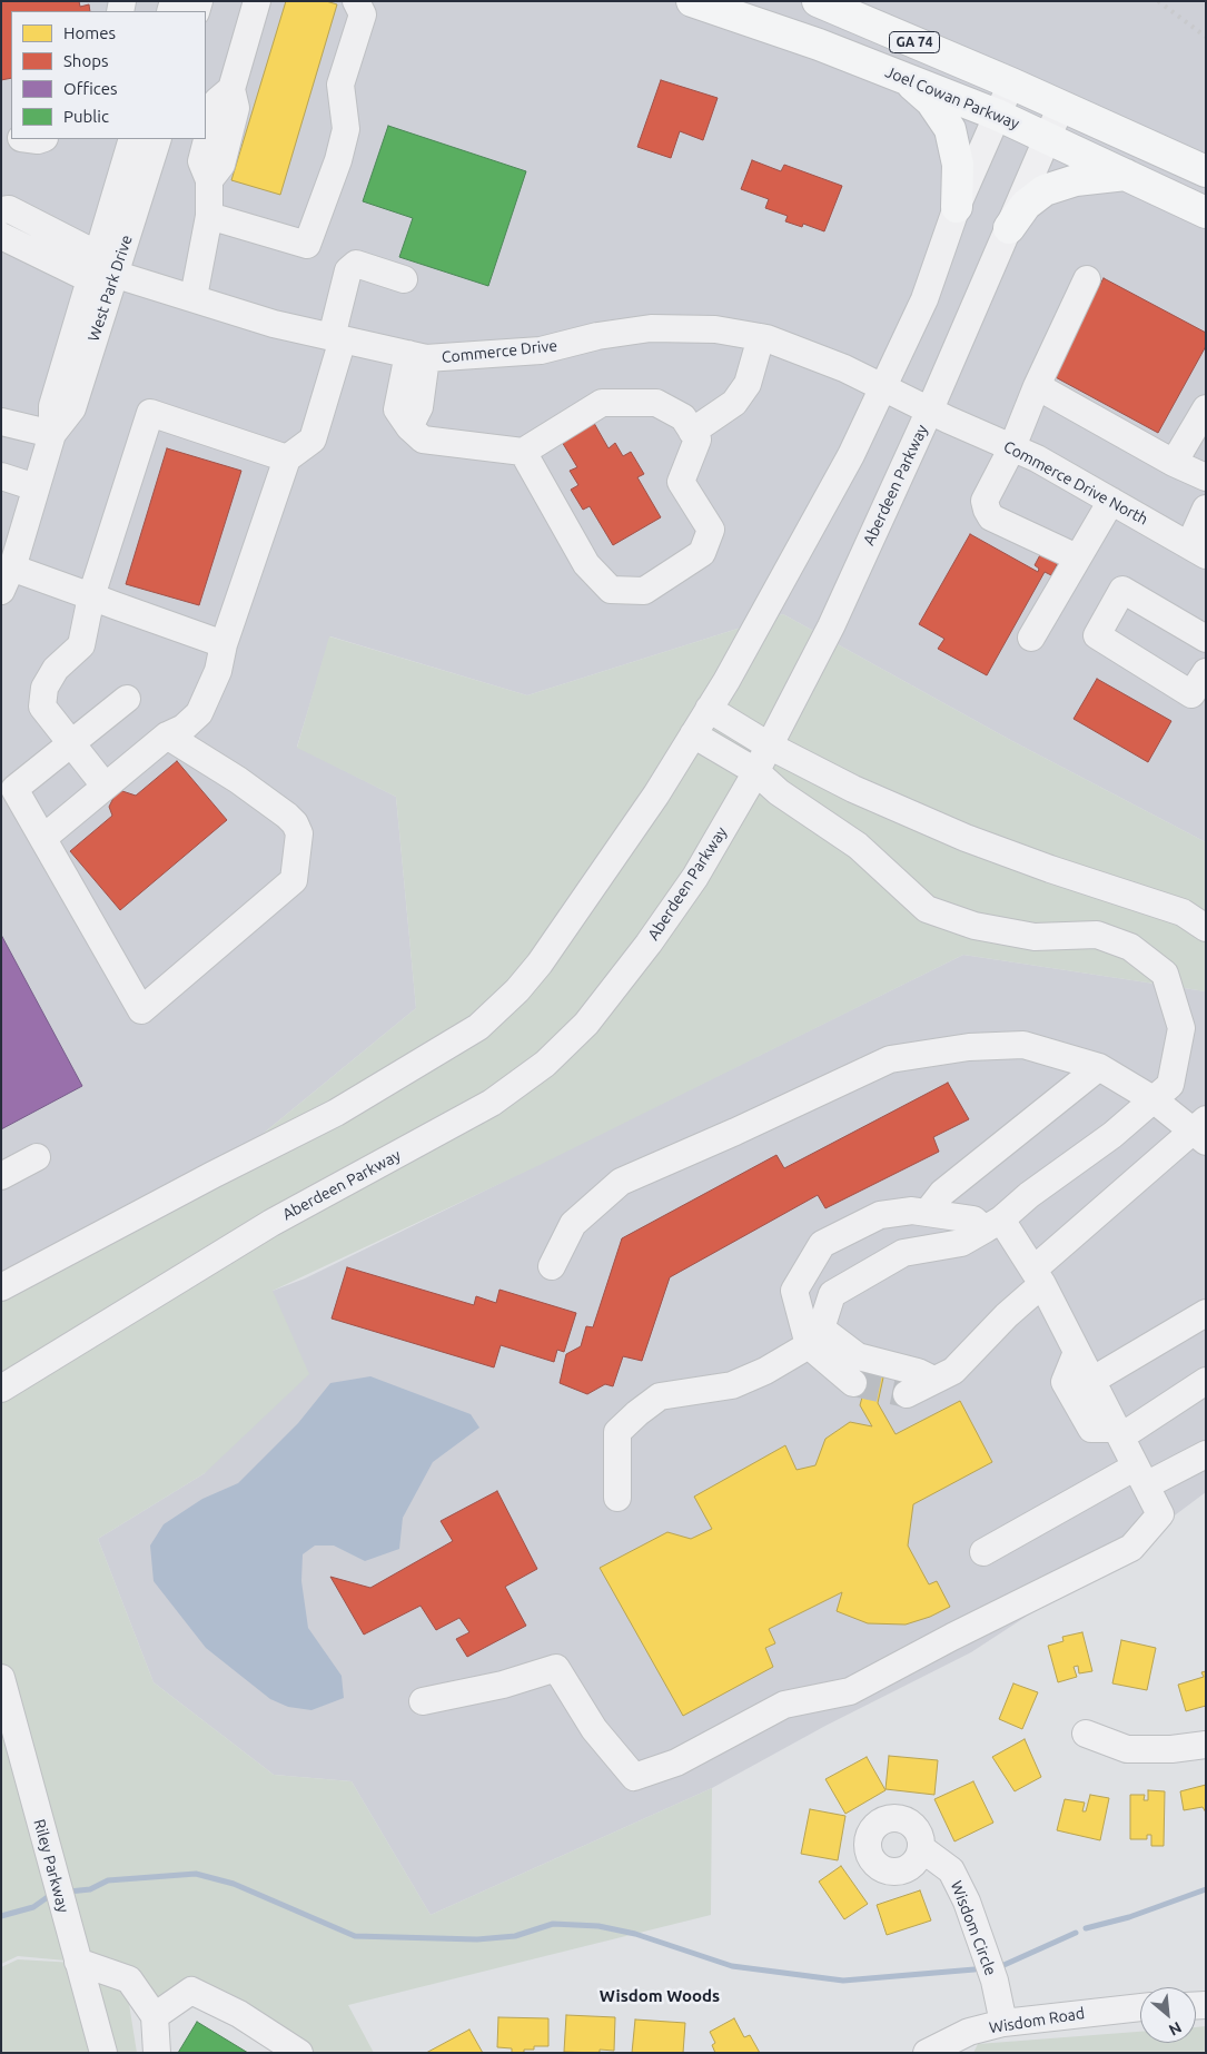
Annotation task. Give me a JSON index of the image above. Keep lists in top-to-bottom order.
{
  "streets": {
    "main road": ["GA 74", "Joel Cowan Parkway"],
    "street": [
      "West Park Drive",
      "Commerce Drive",
      "Commerce Drive North",
      "Aberdeen Parkway",
      "Riley Parkway",
      "Wisdom Circle",
      "Wisdom Road"
    ]
  },
  "crossings": [
    ["GA 74", "Aberdeen Parkway"],
    ["Joel Cowan Parkway", "Aberdeen Parkway"],
    ["West Park Drive", "Commerce Drive"],
    ["Commerce Drive", "Commerce Drive North"],
    ["Commerce Drive North", "Aberdeen Parkway"],
    ["Wisdom Circle", "Wisdom Road"]
  ],
  "districts": ["Wisdom Woods"],
  "legend": [
    "Homes",
    "Shops",
    "Offices",
    "Public"
  ],
  "north": "bottom right"
}
